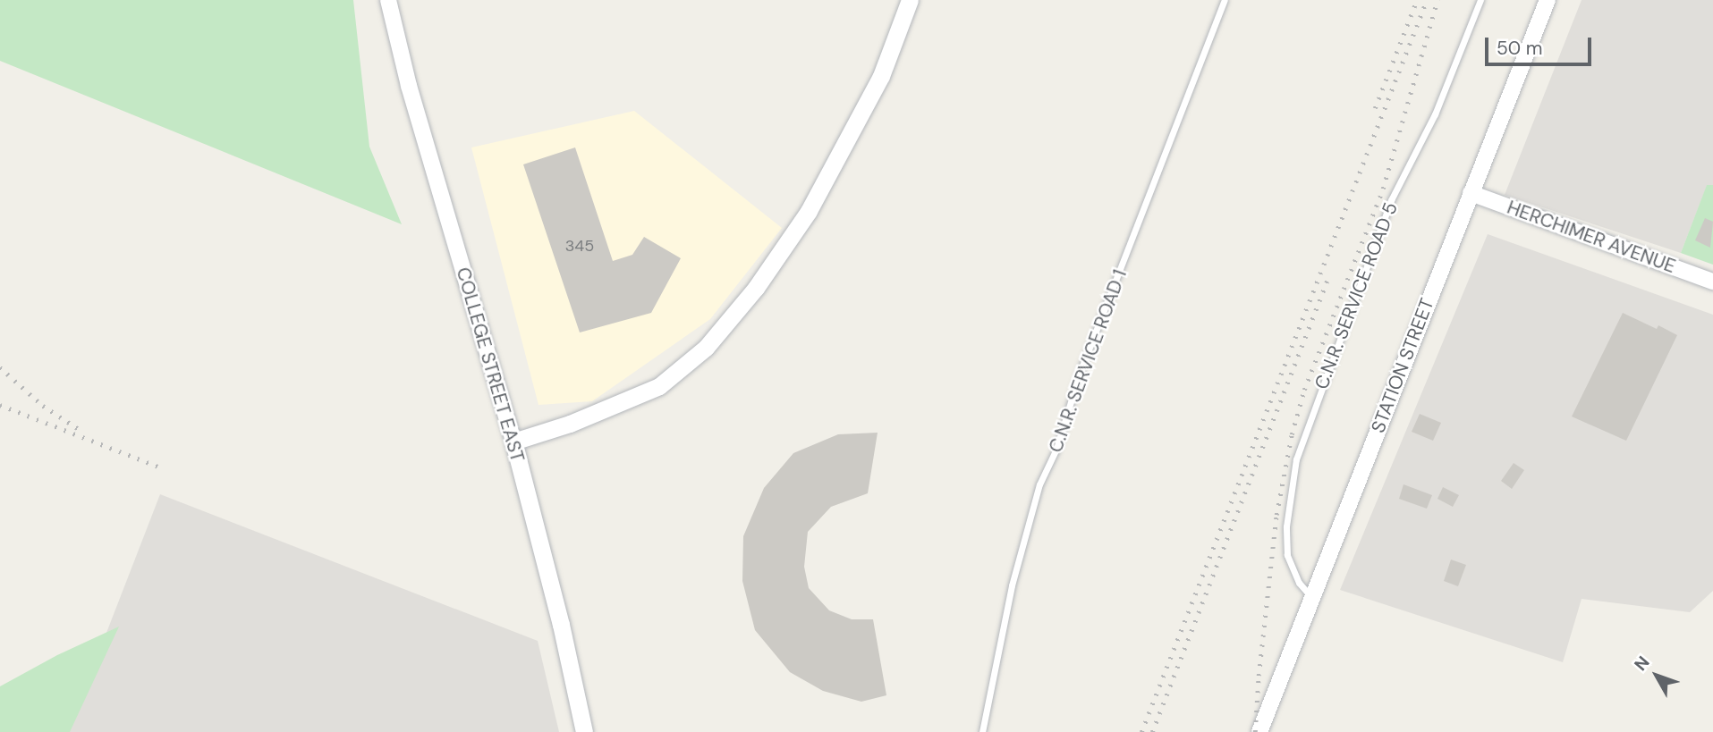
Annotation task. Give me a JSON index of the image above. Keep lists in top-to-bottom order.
{
  "streets": {
    "main road": ["COLLEGE STREET EAST"],
    "street": ["HERCHIMER AVENUE", "STATION STREET"],
    "lane": ["C.N.R. SERVICE ROAD 5", "C.N.R. SERVICE ROAD 1"]
  },
  "crossings": [
    ["HERCHIMER AVENUE", "STATION STREET"],
    ["C.N.R. SERVICE ROAD 5", "STATION STREET"]
  ],
  "house_numbers": ["345"],
  "scale_bar": "50 m",
  "north": "top left"
}
